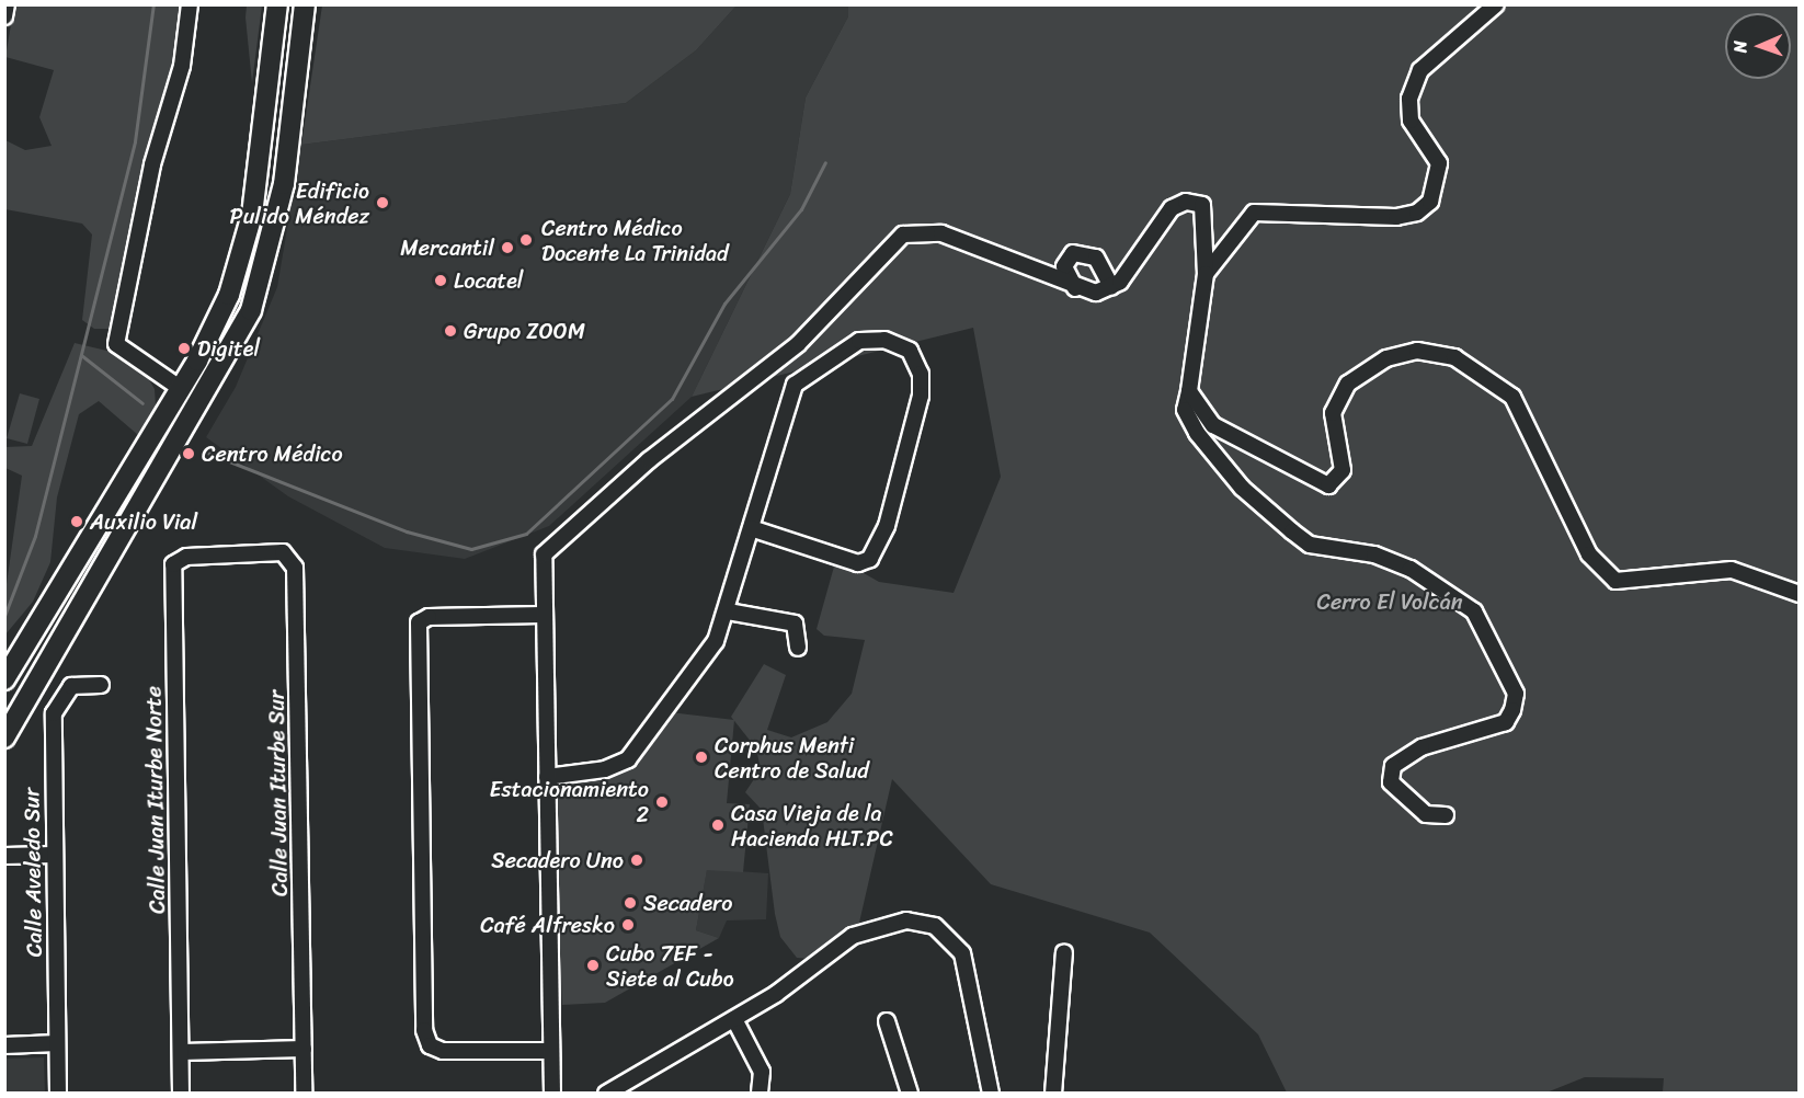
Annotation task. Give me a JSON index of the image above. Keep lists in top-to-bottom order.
{
  "streets": {
    "street": ["Calle Juan Iturbe Sur", "Calle Juan Iturbe Norte", "Calle Aveledo Sur"]
  },
  "crossings": [
    ["Calle Juan Iturbe Sur", "Calle Juan Iturbe Norte"]
  ],
  "parks": ["Cerro El Volcán"],
  "places": [
    "Edificio Pulido Méndez",
    "Centro Médico Docente La Trinidad",
    "Mercantil",
    "Locatel",
    "Grupo ZOOM",
    "Digitel",
    "Centro Médico",
    "Auxilio Vial",
    "Corphus Menti Centro de Salud",
    "Estacionamiento 2",
    "Casa Vieja de la Hacienda HLT.PC",
    "Secadero Uno",
    "Secadero",
    "Café Alfresko",
    "Cubo 7EF - Siete al Cubo"
  ],
  "north": "left"
}
